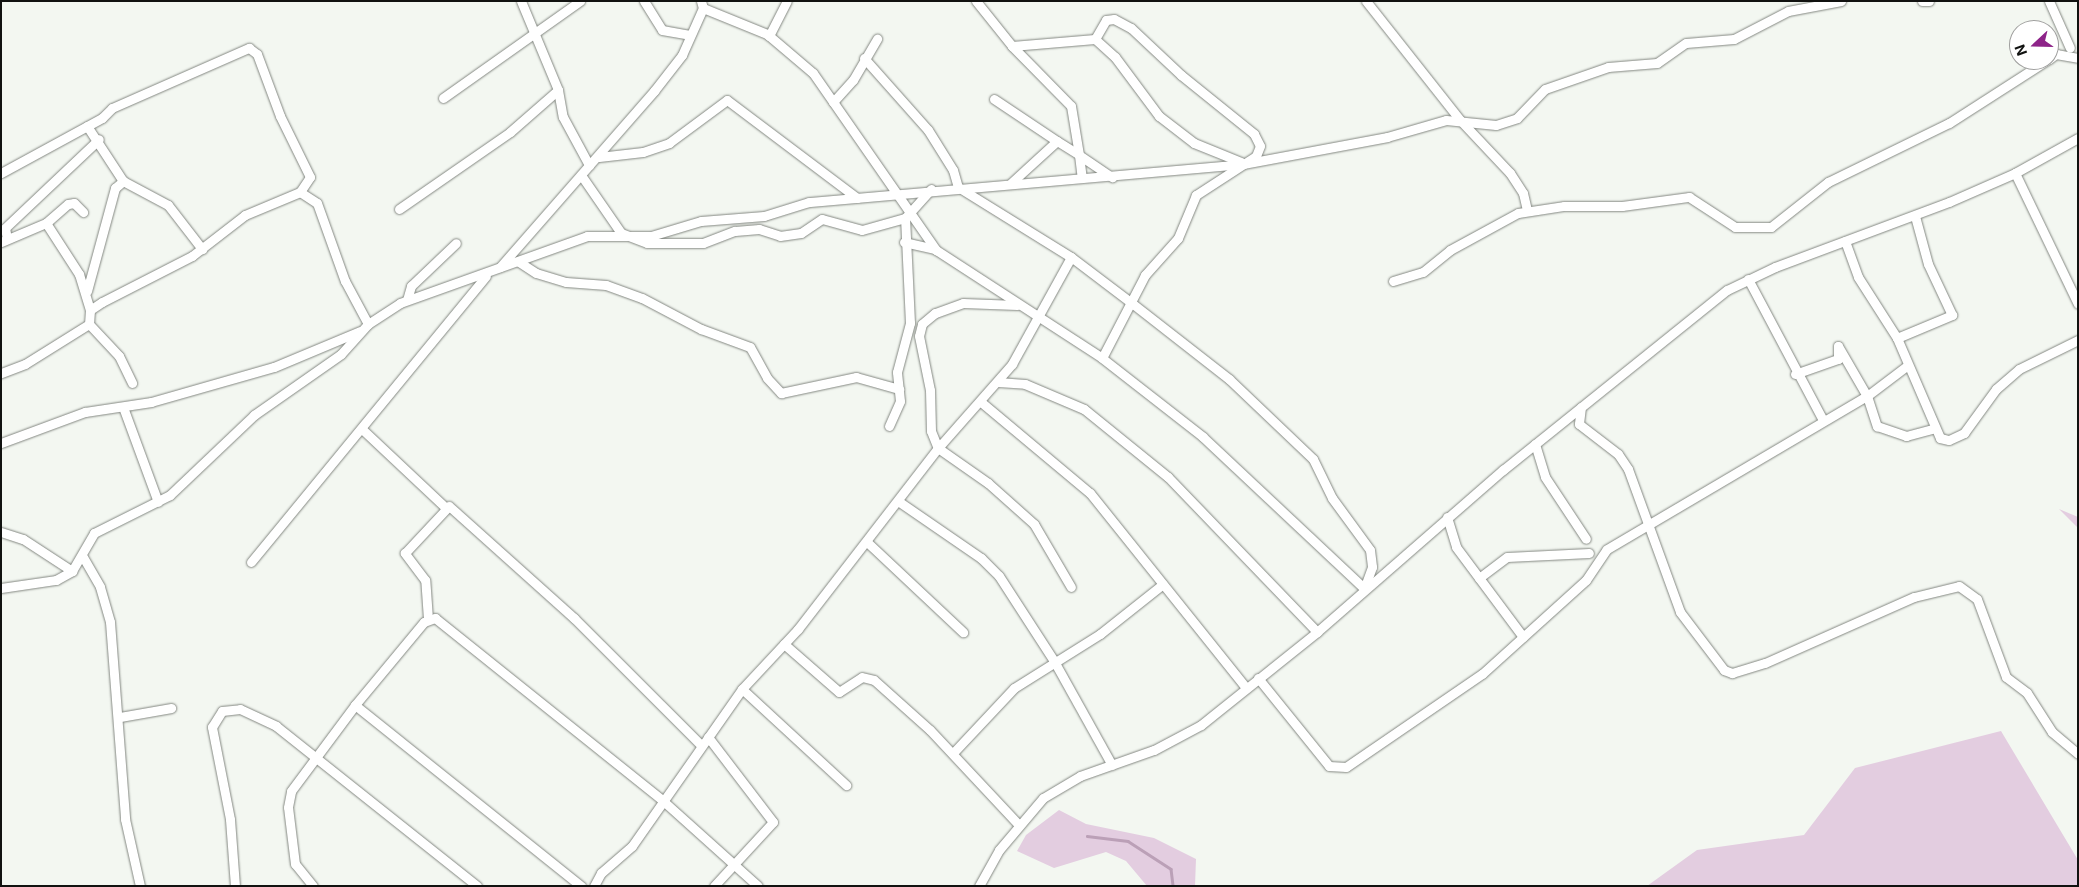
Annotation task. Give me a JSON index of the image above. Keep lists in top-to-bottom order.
{
  "north": "left"
}
